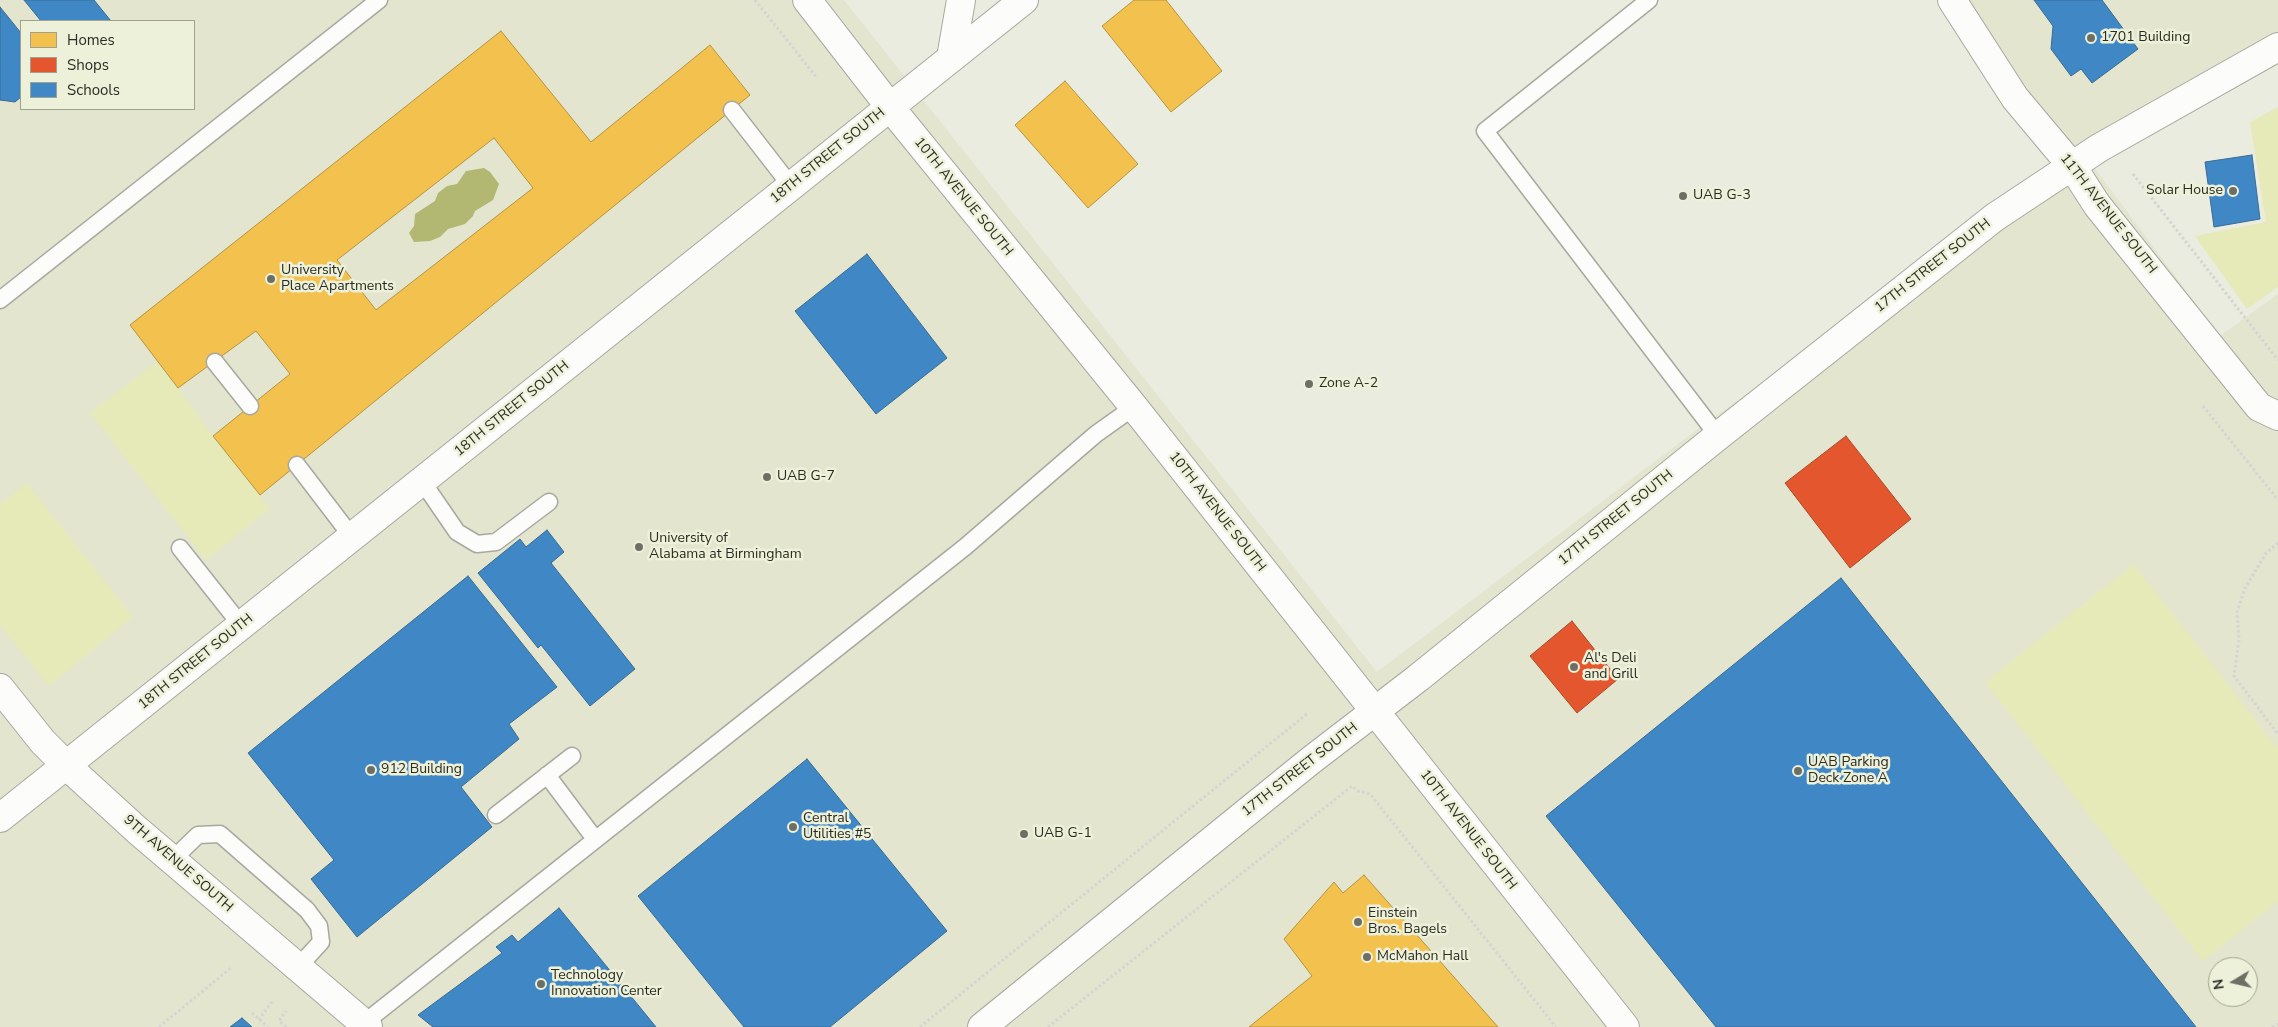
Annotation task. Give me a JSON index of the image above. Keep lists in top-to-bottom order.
{
  "streets": {
    "street": [
      "18TH STREET SOUTH",
      "10TH AVENUE SOUTH",
      "11TH AVENUE SOUTH",
      "17TH STREET SOUTH",
      "9TH AVENUE SOUTH"
    ]
  },
  "crossings": [
    ["18TH STREET SOUTH", "10TH AVENUE SOUTH"],
    ["18TH STREET SOUTH", "9TH AVENUE SOUTH"],
    ["10TH AVENUE SOUTH", "17TH STREET SOUTH"],
    ["11TH AVENUE SOUTH", "17TH STREET SOUTH"]
  ],
  "places": [
    "1701 Building",
    "Solar House",
    "UAB G-3",
    "University Place Apartments",
    "Zone A-2",
    "UAB G-7",
    "University of Alabama at Birmingham",
    "Al's Deli and Grill",
    "912 Building",
    "UAB Parking Deck Zone A",
    "Central Utilities #5",
    "UAB G-1",
    "Einstein Bros. Bagels",
    "McMahon Hall",
    "Technology Innovation Center"
  ],
  "legend": ["Homes", "Shops", "Schools"],
  "north": "left"
}
